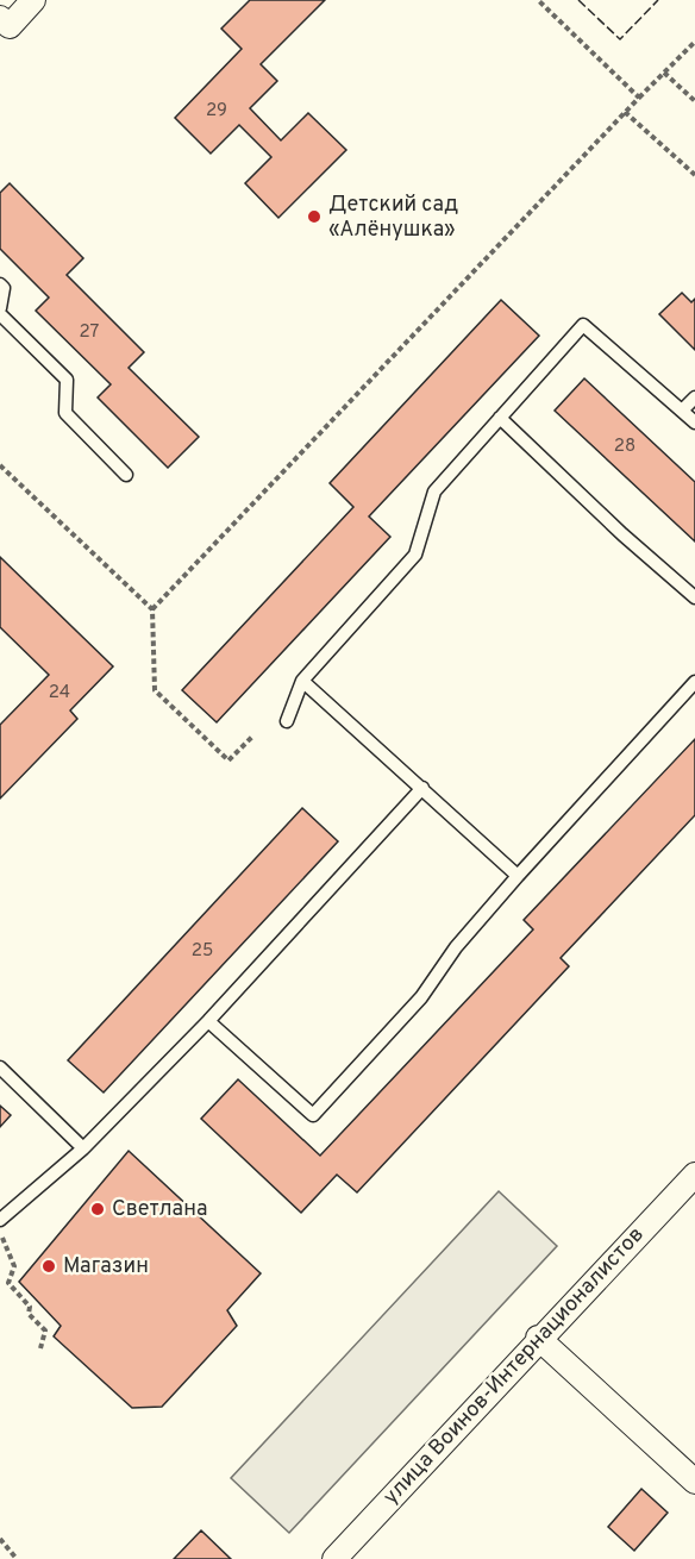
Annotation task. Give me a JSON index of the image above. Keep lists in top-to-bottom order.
{
  "streets": {
    "street": ["улица Воинов-Интернационалистов"]
  },
  "places": ["Детский сад «Алёнушка»", "Светлана", "Магазин"],
  "house_numbers": [
    "29",
    "27",
    "28",
    "24",
    "25"
  ]
}
